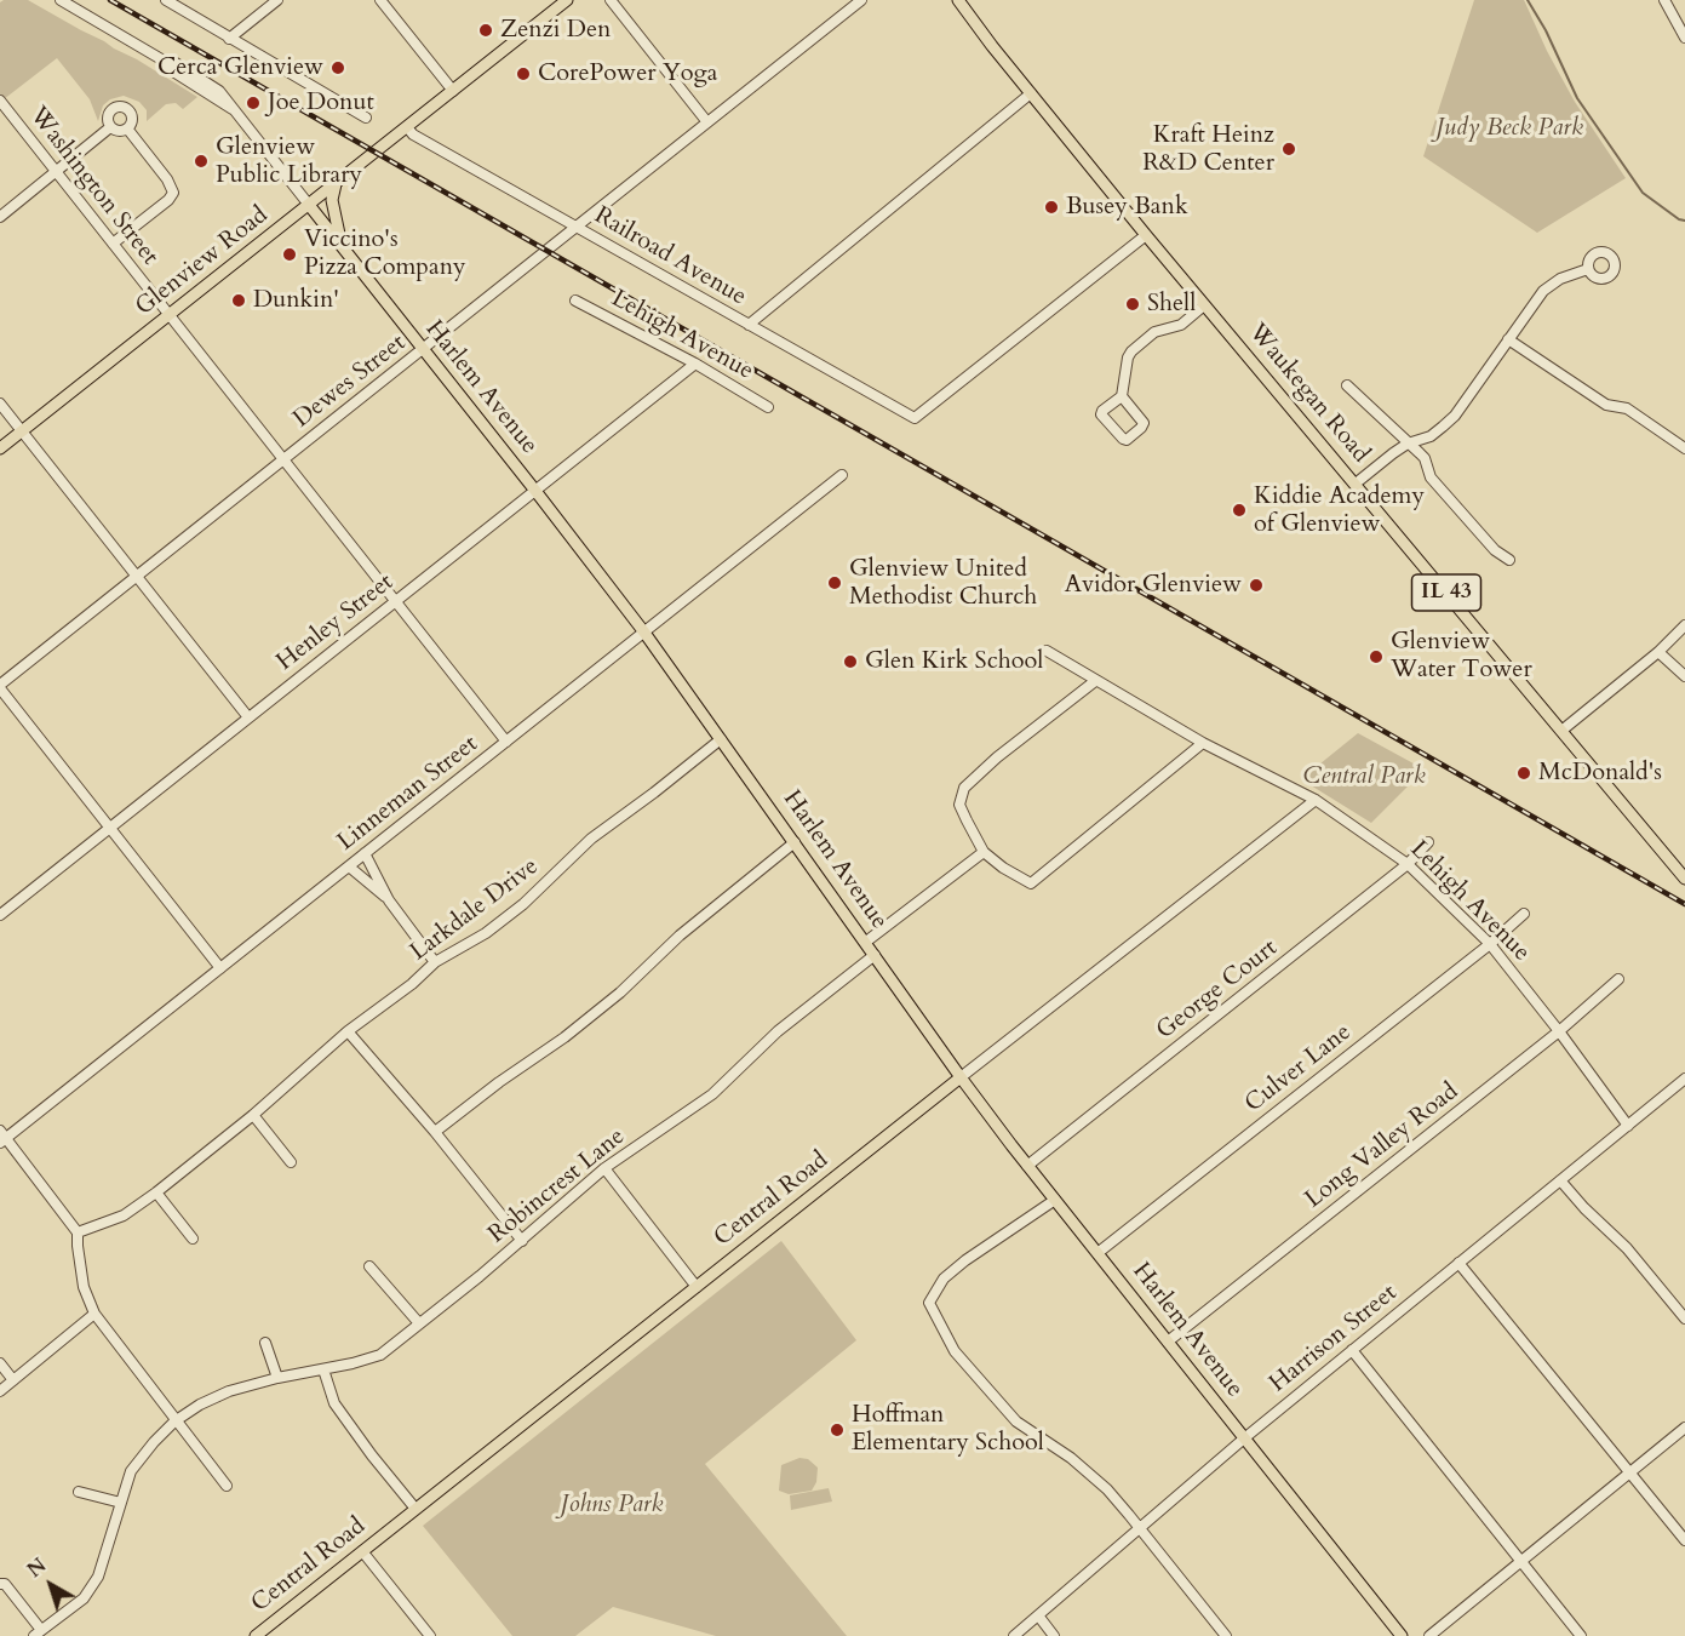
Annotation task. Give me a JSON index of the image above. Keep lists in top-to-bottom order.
{
  "streets": {
    "main road": [
      "Glenview Road",
      "Harlem Avenue",
      "Waukegan Road",
      "IL 43",
      "Central Road"
    ],
    "street": [
      "Washington Street",
      "Railroad Avenue",
      "Lehigh Avenue",
      "Dewes Street",
      "Henley Street",
      "Linneman Street",
      "Larkdale Drive",
      "George Court",
      "Culver Lane",
      "Long Valley Road",
      "Robincrest Lane",
      "Harrison Street"
    ]
  },
  "crossings": [
    ["Washington Street", "Glenview Road"],
    ["Washington Street", "Dewes Street"],
    ["Washington Street", "Henley Street"],
    ["Washington Street", "Linneman Street"],
    ["Railroad Avenue", "Glenview Road"],
    ["Railroad Avenue", "Dewes Street"],
    ["Railroad Avenue", "Waukegan Road"],
    ["Glenview Road", "Harlem Avenue"],
    ["Lehigh Avenue", "Henley Street"],
    ["Lehigh Avenue", "George Court"],
    ["Lehigh Avenue", "Culver Lane"],
    ["Lehigh Avenue", "Long Valley Road"],
    ["Lehigh Avenue", "Central Road"],
    ["Lehigh Avenue", "Harrison Street"],
    ["Dewes Street", "Harlem Avenue"],
    ["Harlem Avenue", "Henley Street"],
    ["Harlem Avenue", "Linneman Street"],
    ["Harlem Avenue", "Larkdale Drive"],
    ["Harlem Avenue", "George Court"],
    ["Harlem Avenue", "Culver Lane"],
    ["Harlem Avenue", "Long Valley Road"],
    ["Harlem Avenue", "Robincrest Lane"],
    ["Harlem Avenue", "Central Road"],
    ["Harlem Avenue", "Harrison Street"]
  ],
  "parks": ["Judy Beck Park", "Central Park", "Johns Park"],
  "places": [
    "Zenzi Den",
    "Cerca Glenview",
    "CorePower Yoga",
    "Joe Donut",
    "Kraft Heinz R&D Center",
    "Glenview Public Library",
    "Busey Bank",
    "Viccino's Pizza Company",
    "Dunkin'",
    "Shell",
    "Kiddie Academy of Glenview",
    "Glenview United Methodist Church",
    "Avidor Glenview",
    "Glenview Water Tower",
    "Glen Kirk School",
    "McDonald's",
    "Hoffman Elementary School"
  ],
  "north": "top left"
}
